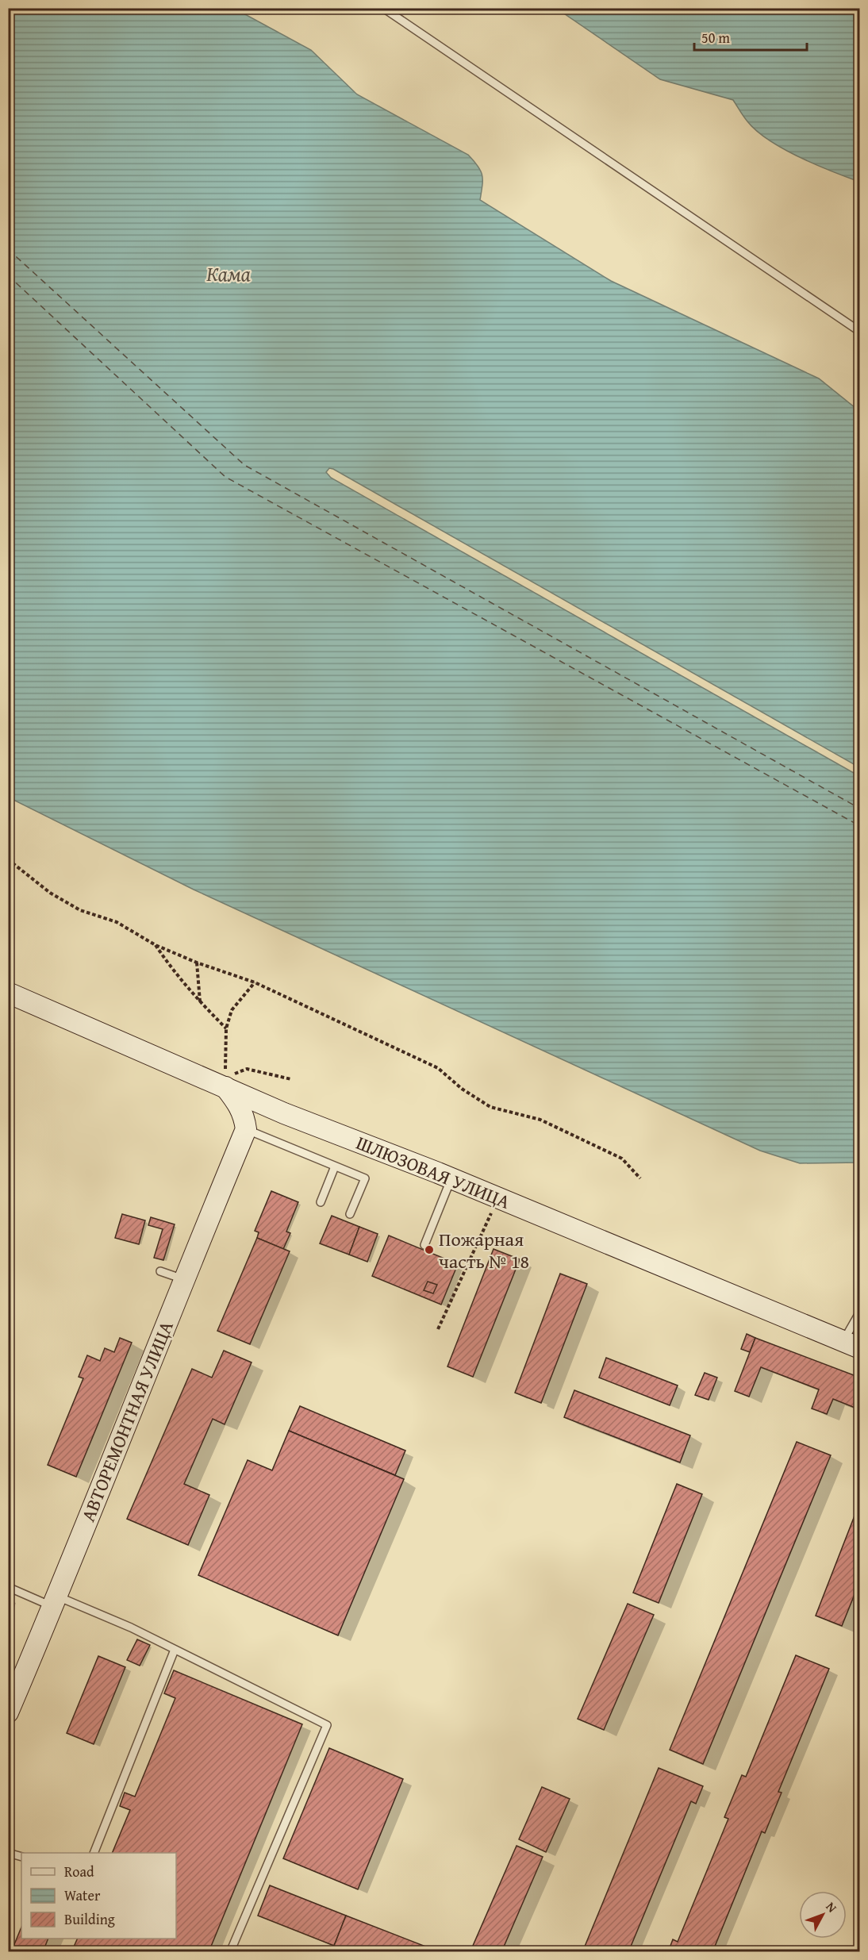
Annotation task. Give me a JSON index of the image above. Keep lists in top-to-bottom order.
{
  "streets": {
    "street": ["ШЛЮЗОВАЯ УЛИЦА", "АВТОРЕМОНТНАЯ УЛИЦА"]
  },
  "water": ["Кама"],
  "places": ["Пожарная часть № 18"],
  "legend": ["Road", "Water", "Building"],
  "scale_bar": "50 m",
  "north": "top right"
}
